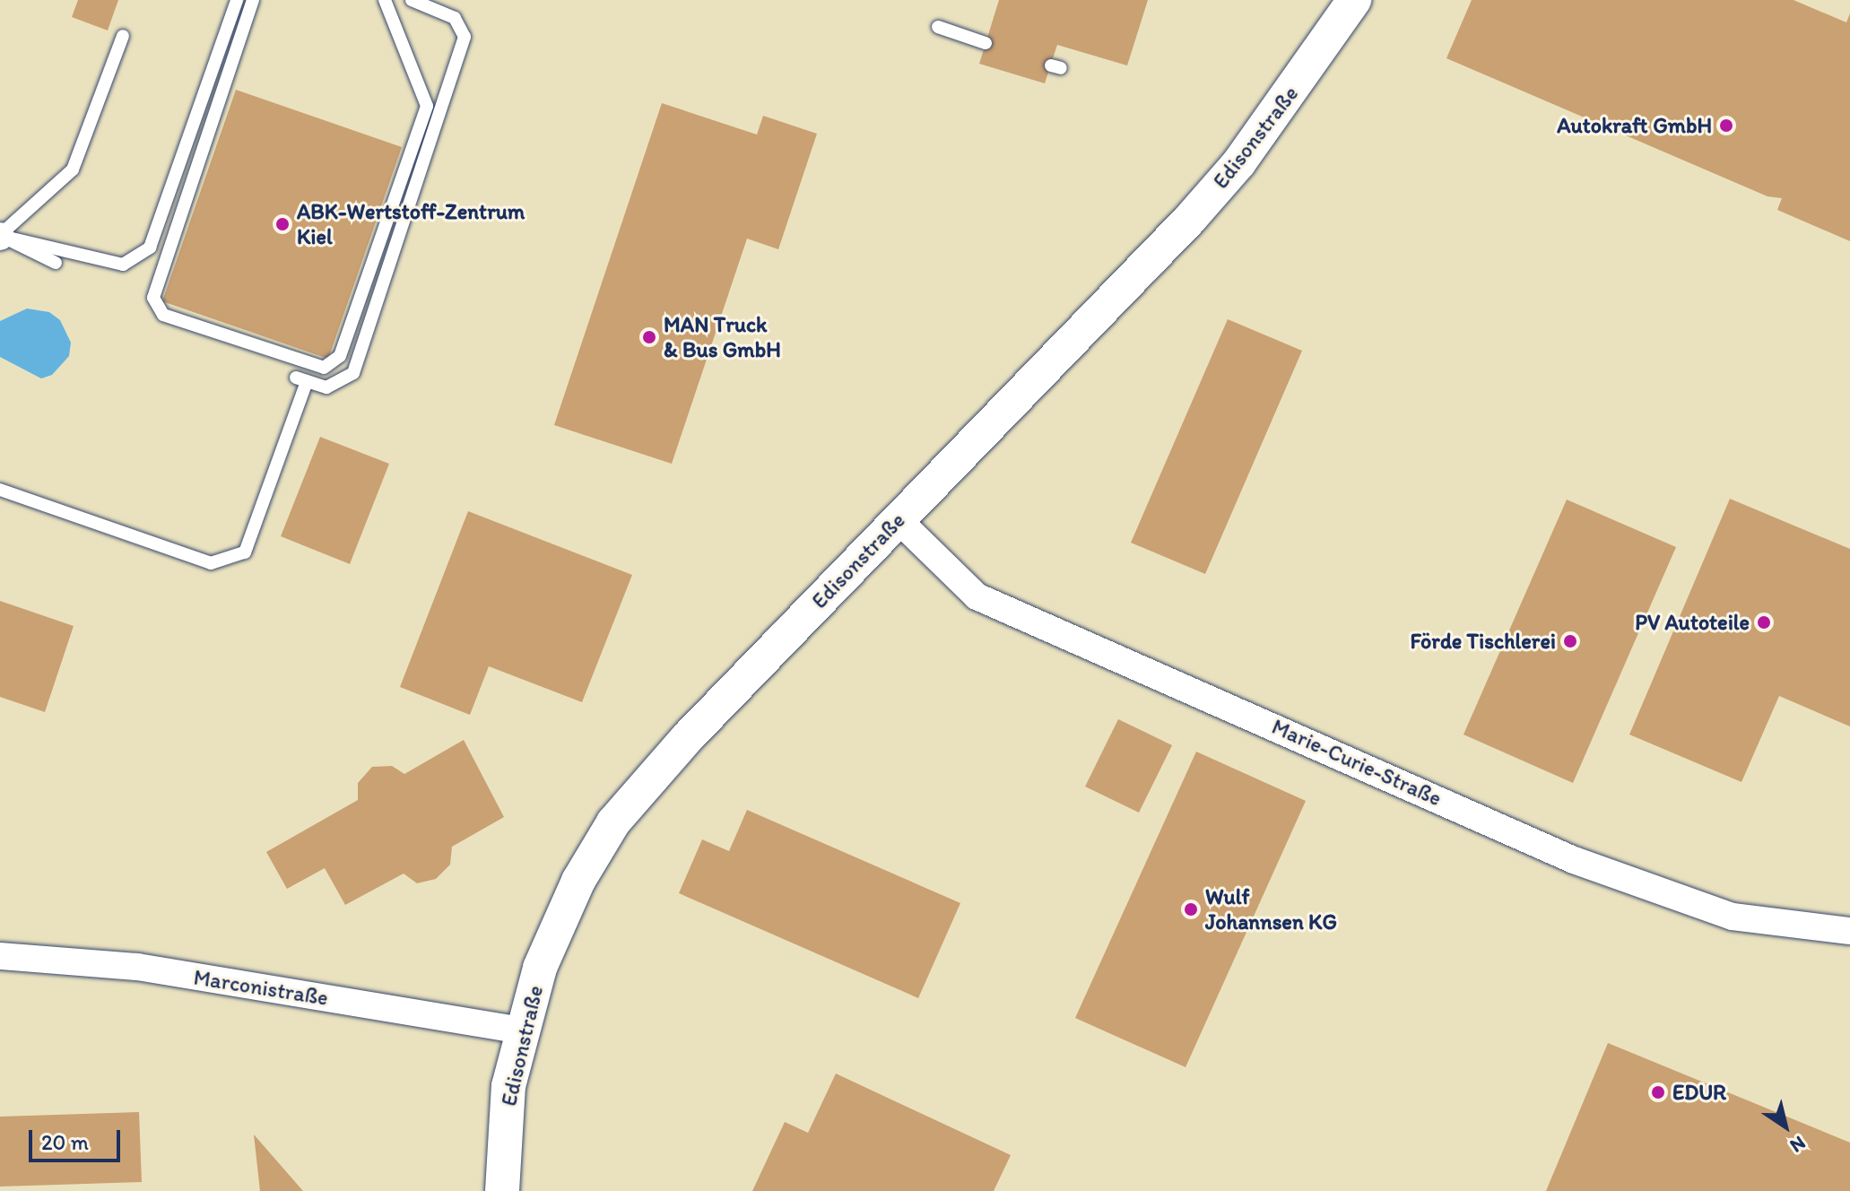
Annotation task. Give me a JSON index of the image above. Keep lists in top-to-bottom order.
{
  "streets": {
    "street": ["Edisonstraße", "Marie-Curie-Straße", "Marconistraße"]
  },
  "crossings": [
    ["Edisonstraße", "Marie-Curie-Straße"],
    ["Edisonstraße", "Marconistraße"]
  ],
  "places": [
    "Autokraft GmbH",
    "ABK-Wertstoff-Zentrum Kiel",
    "MAN Truck & Bus GmbH",
    "PV Autoteile",
    "Förde Tischlerei",
    "Wulf Johannsen KG",
    "EDUR"
  ],
  "scale_bar": "20 m",
  "north": "bottom right"
}
